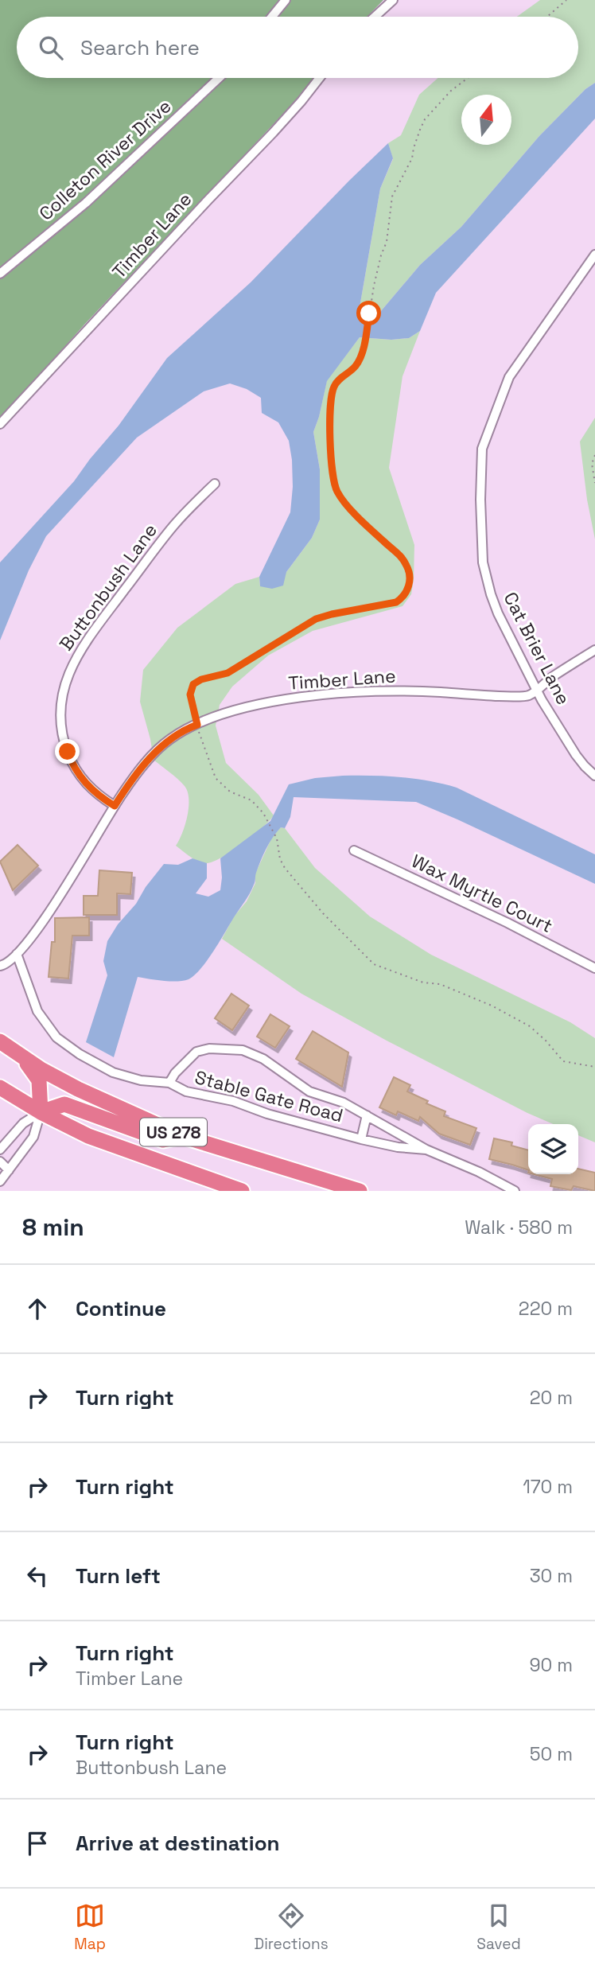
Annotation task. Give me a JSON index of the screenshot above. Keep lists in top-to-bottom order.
{
  "streets": {
    "highway": ["US 278"],
    "street": [
      "Colleton River Drive",
      "Timber Lane",
      "Buttonbush Lane",
      "Cat Brier Lane",
      "Wax Myrtle Court",
      "Stable Gate Road"
    ]
  },
  "crossings": [
    ["Timber Lane", "Buttonbush Lane"],
    ["Timber Lane", "Cat Brier Lane"],
    ["Timber Lane", "Stable Gate Road"]
  ],
  "north": "top",
  "page": {
    "search": "Search here",
    "heading": ["8 min", "Walk · 580 m"],
    "list": [
      ["Continue", "220 m"],
      ["Turn right", "20 m"],
      ["Turn right", "170 m"],
      ["Turn left", "30 m"],
      ["Turn right", "Timber Lane", "90 m"],
      ["Turn right", "Buttonbush Lane", "50 m"],
      "Arrive at destination"
    ],
    "nav": ["Map", "Directions", "Saved"]
  }
}
